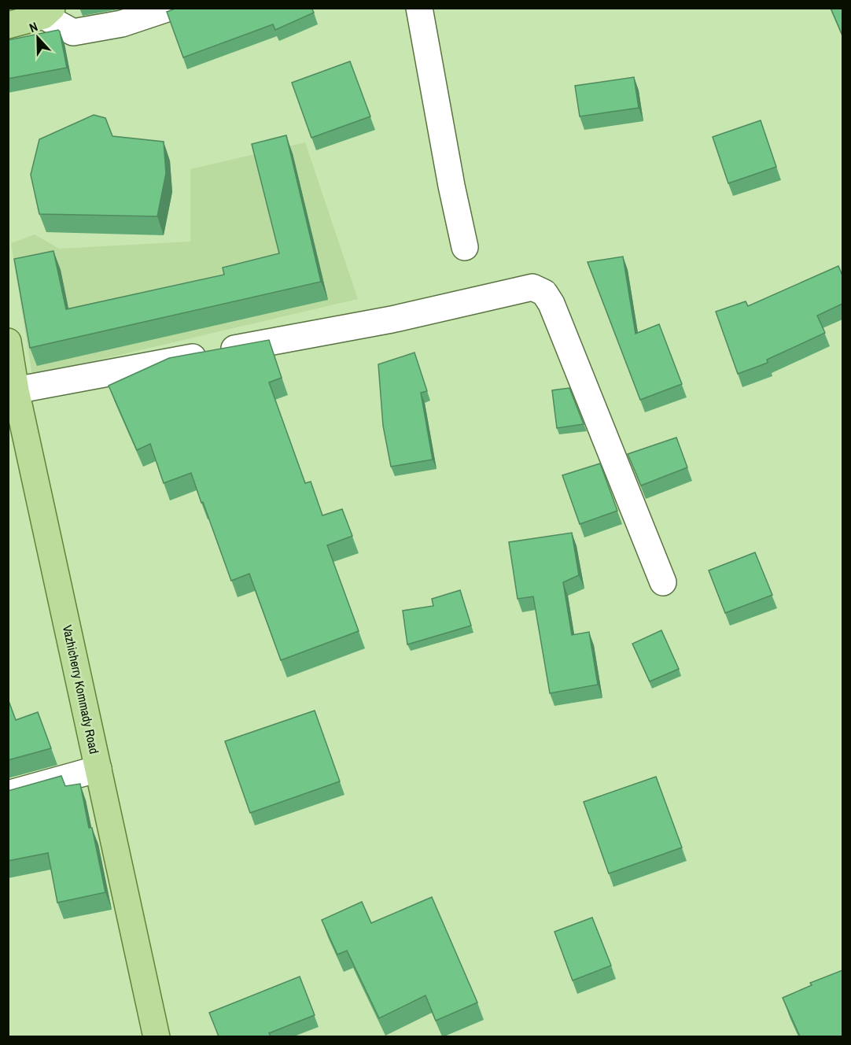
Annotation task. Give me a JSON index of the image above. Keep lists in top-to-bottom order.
{
  "streets": {
    "main road": ["Vazhicherry Kommady Road"]
  },
  "north": "top"
}
